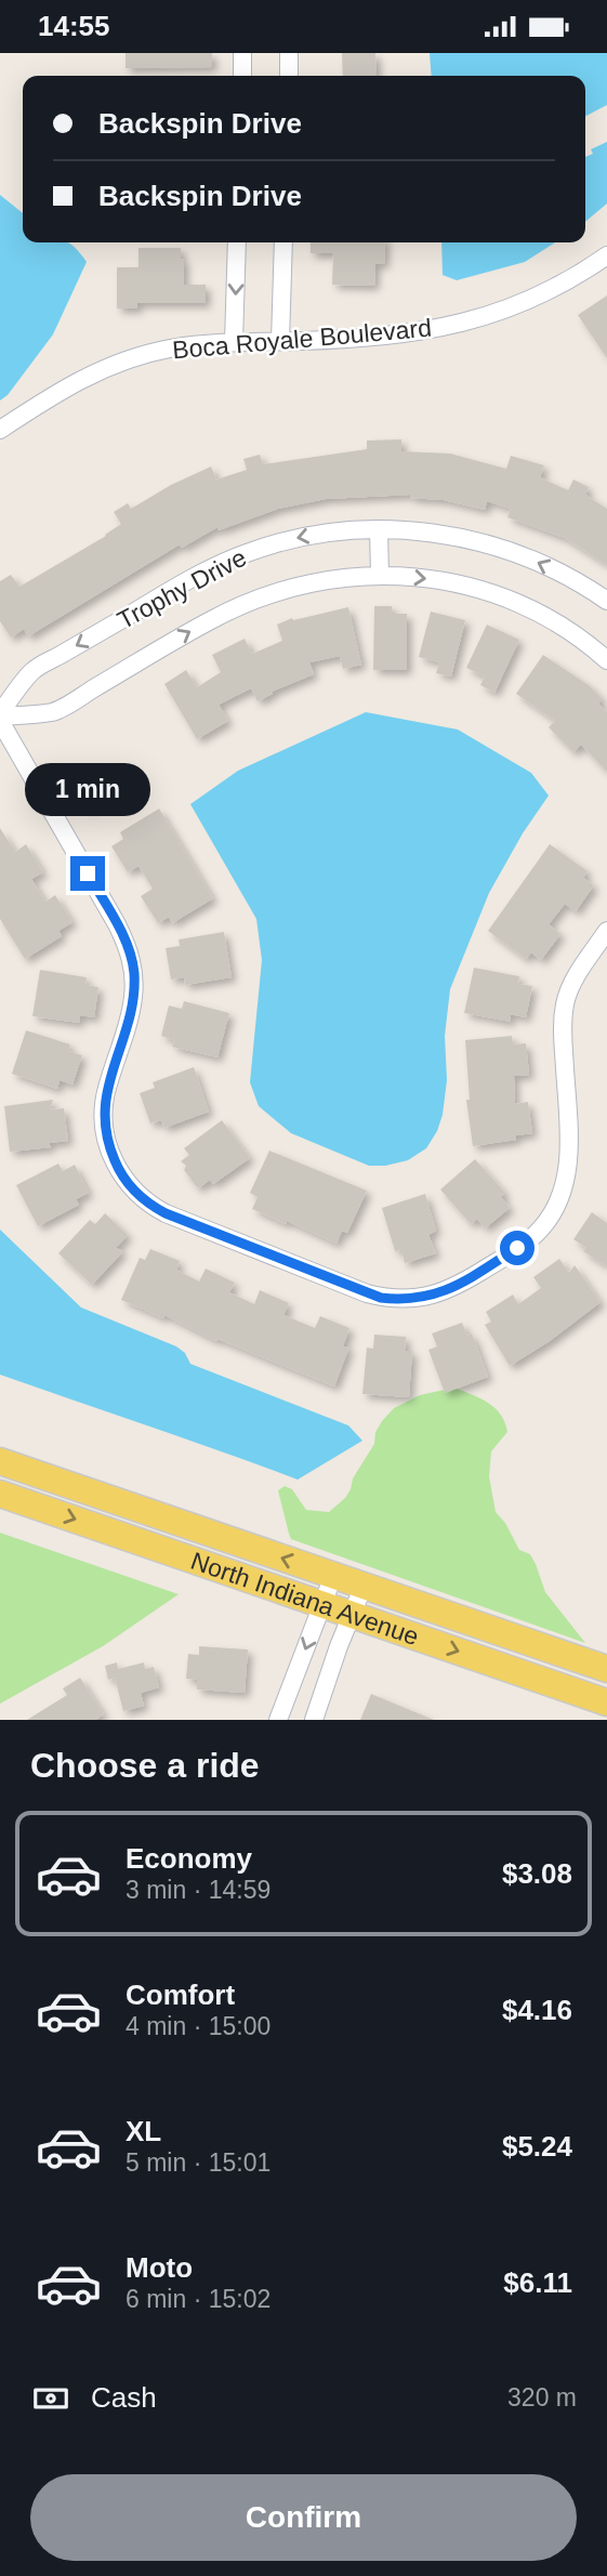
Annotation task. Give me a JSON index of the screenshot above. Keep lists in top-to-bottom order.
{
  "streets": {
    "main road": ["North Indiana Avenue"],
    "street": ["Boca Royale Boulevard", "Trophy Drive"]
  },
  "page": {
    "status": "14:55",
    "banner": ["Backspin Drive", "Backspin Drive"],
    "bubble": "1 min",
    "heading": "Choose a ride",
    "list": [
      {
        "name": "Economy",
        "note": "3 min · 14:59",
        "value": "$3.08"
      },
      {
        "name": "Comfort",
        "note": "4 min · 15:00",
        "value": "$4.16"
      },
      {
        "name": "XL",
        "note": "5 min · 15:01",
        "value": "$5.24"
      },
      {
        "name": "Moto",
        "note": "6 min · 15:02",
        "value": "$6.11"
      }
    ],
    "pay": ["Cash", "320 m"],
    "buttons": "Confirm"
  }
}
